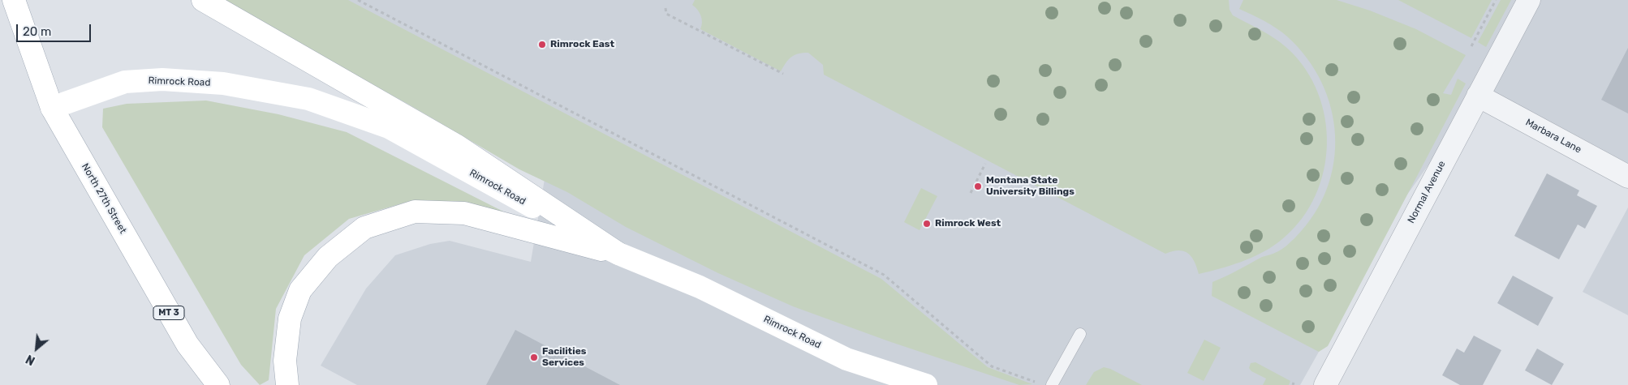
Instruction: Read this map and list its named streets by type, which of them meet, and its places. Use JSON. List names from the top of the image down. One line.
{"streets":{"main road":["Rimrock Road","North 27th Street","MT 3"],"street":["Marbara Lane","Normal Avenue"]},"crossings":[["Rimrock Road","North 27th Street"],["Marbara Lane","Normal Avenue"]],"places":["Rimrock East","Montana State University Billings","Rimrock West","Facilities Services"],"scale_bar":"20 m","north":"bottom left"}
